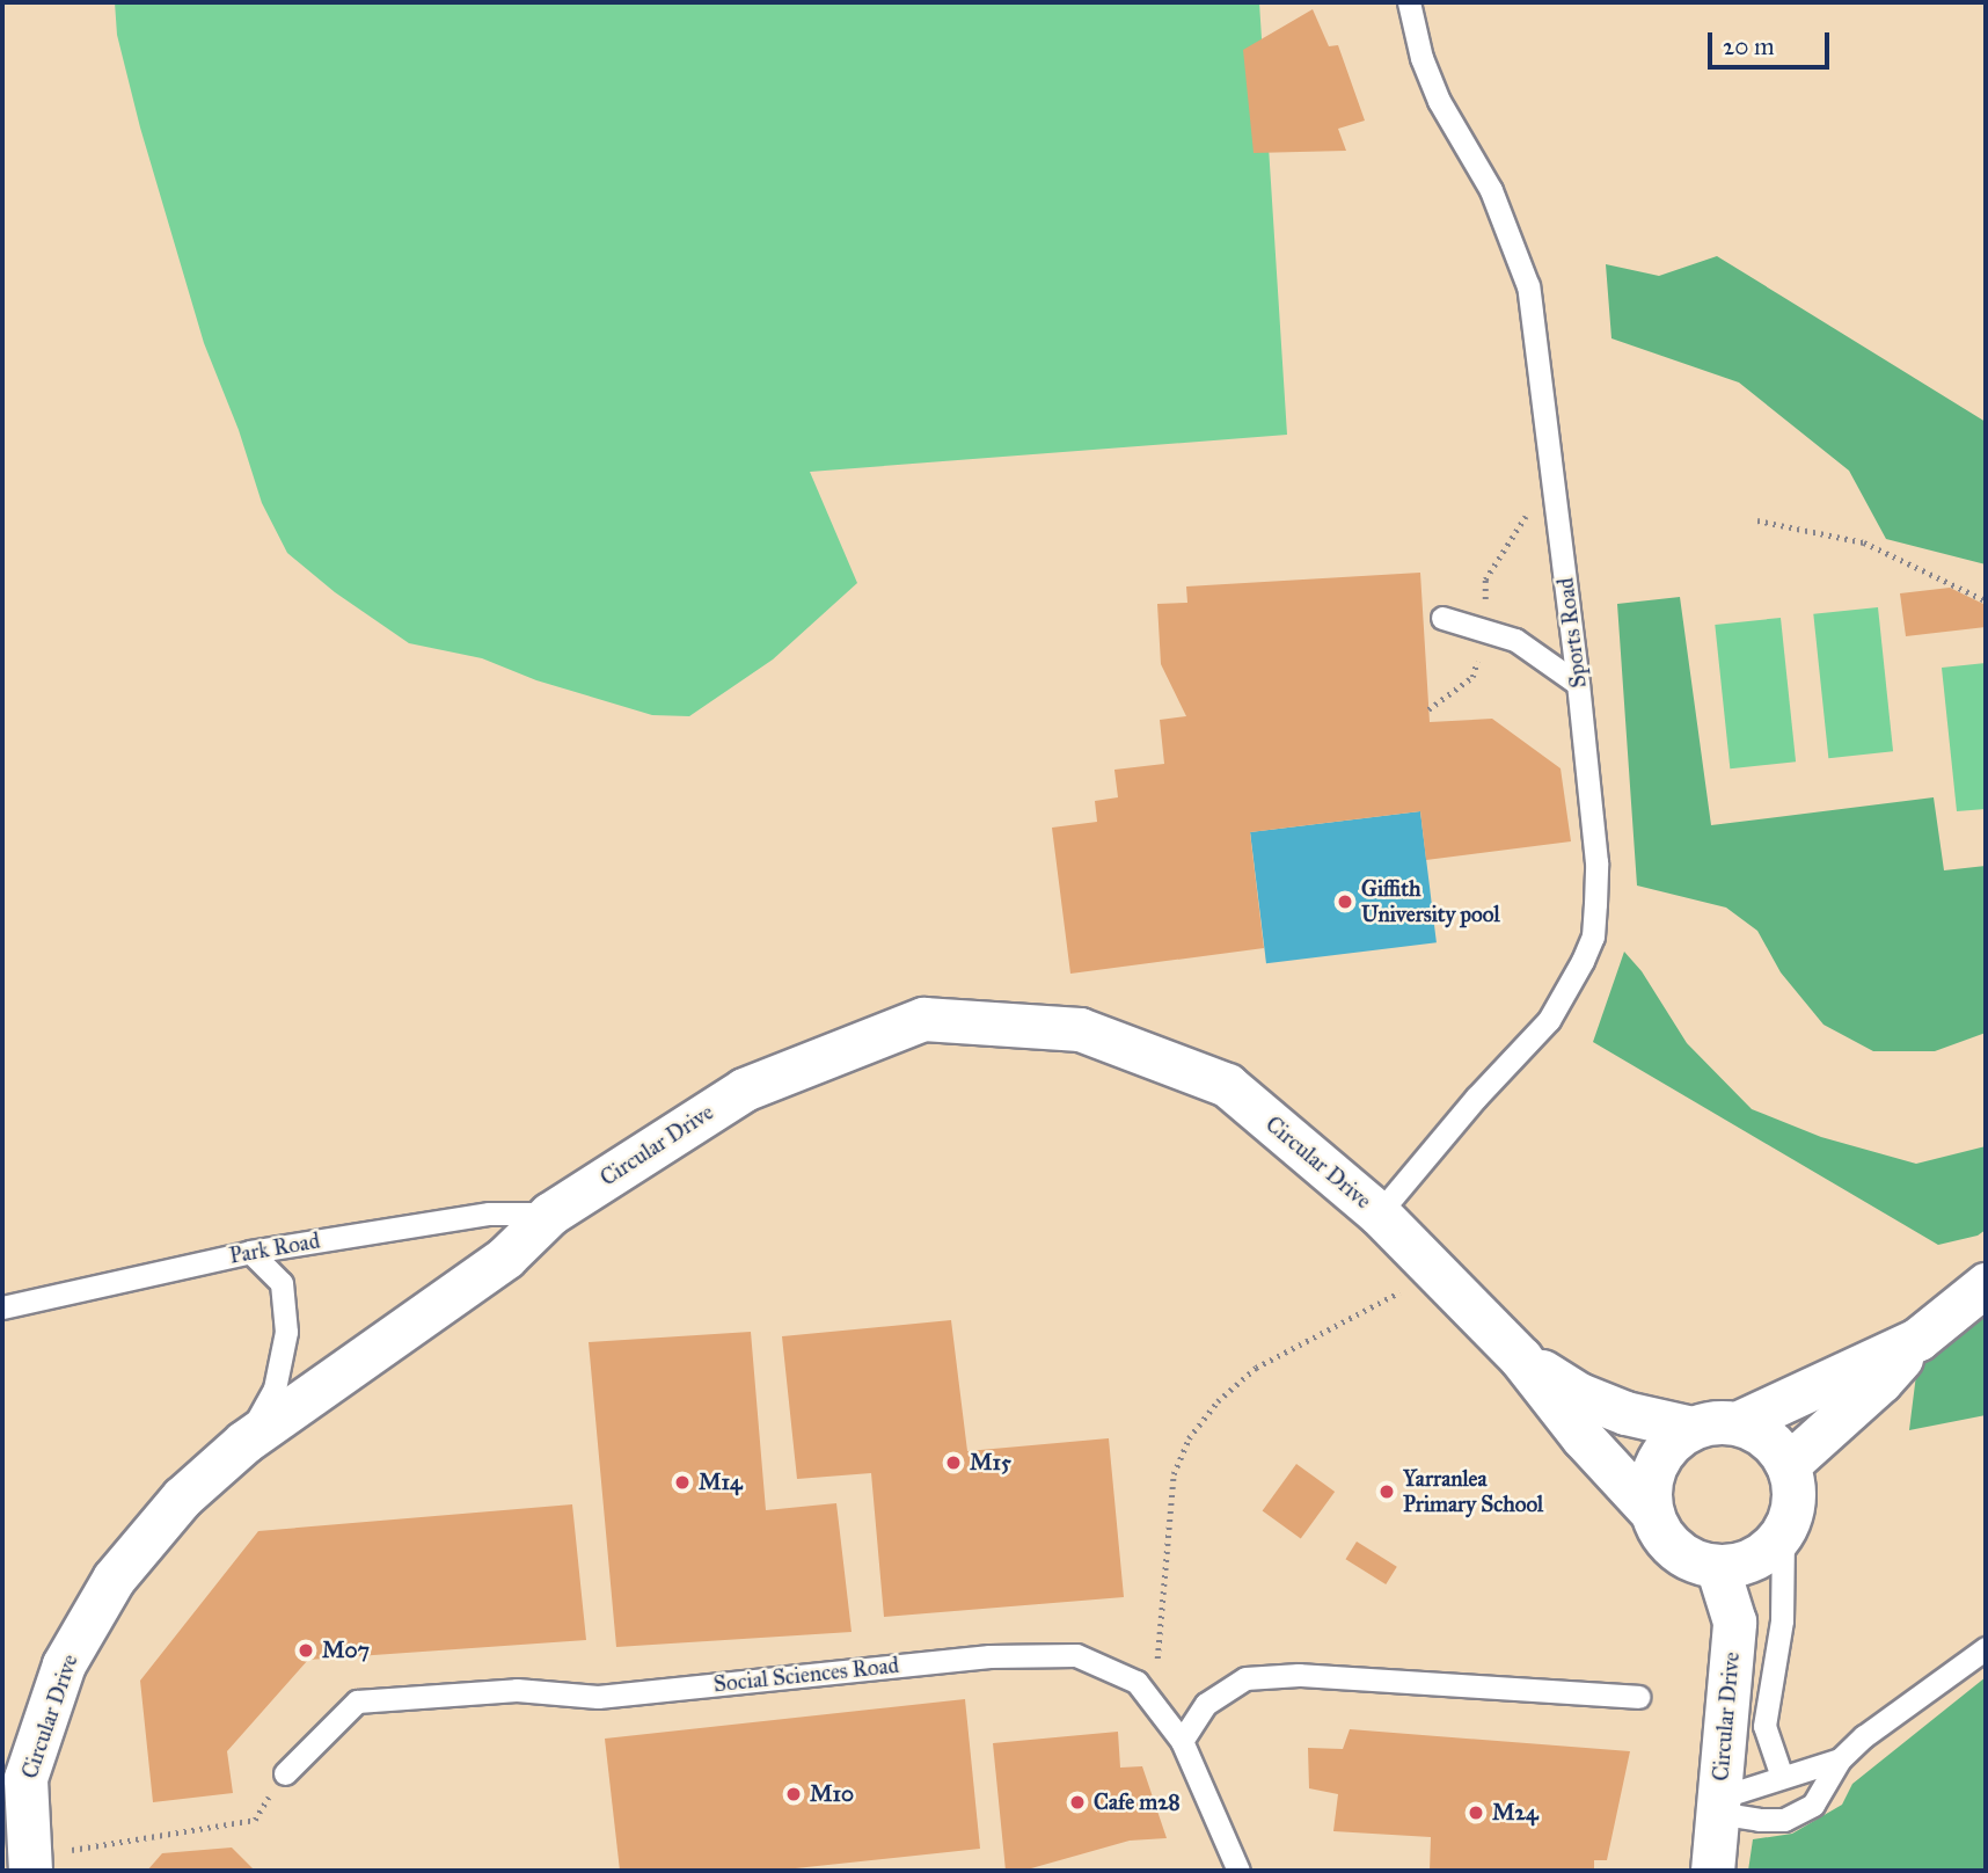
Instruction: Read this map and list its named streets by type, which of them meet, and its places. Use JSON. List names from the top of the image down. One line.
{"streets":{"street":["Circular Drive"],"lane":["Sports Road","Park Road","Social Sciences Road"]},"crossings":[["Sports Road","Circular Drive"],["Circular Drive","Park Road"]],"places":["Giffith University pool","M15","M14","Yarranlea Primary School","M07","M10","Cafe m28","M24"],"scale_bar":"20 m"}
